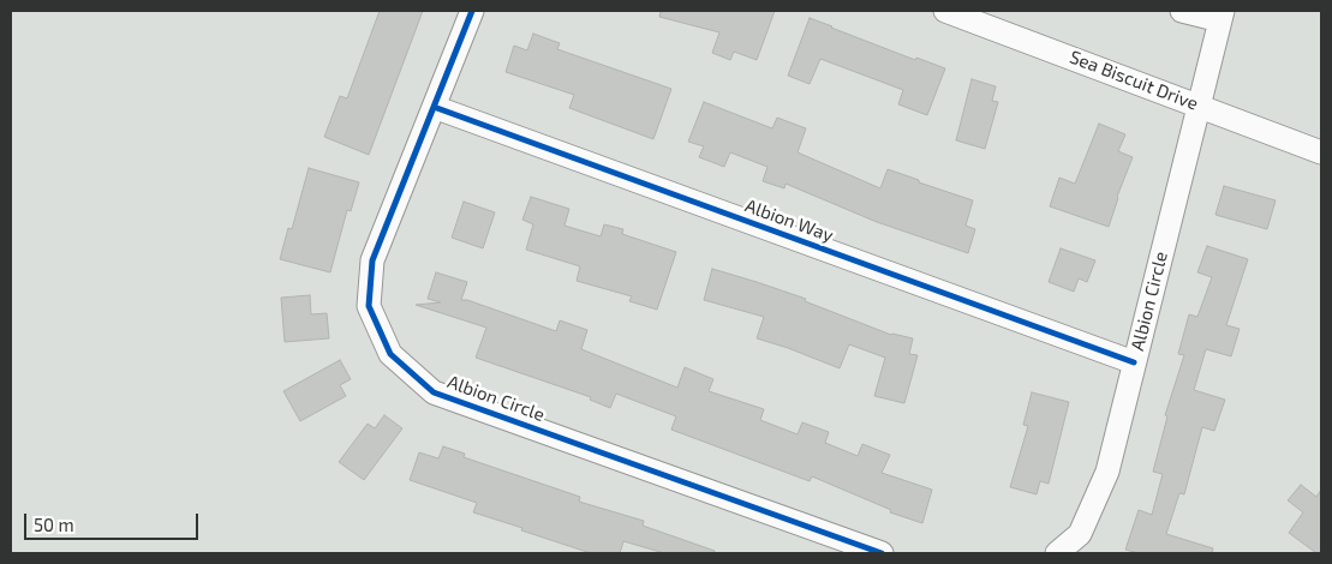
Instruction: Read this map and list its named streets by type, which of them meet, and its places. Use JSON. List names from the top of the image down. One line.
{"streets":{"street":["Sea Biscuit Drive","Albion Way","Albion Circle"]},"crossings":[["Sea Biscuit Drive","Albion Circle"],["Albion Way","Albion Circle"]],"scale_bar":"50 m"}
